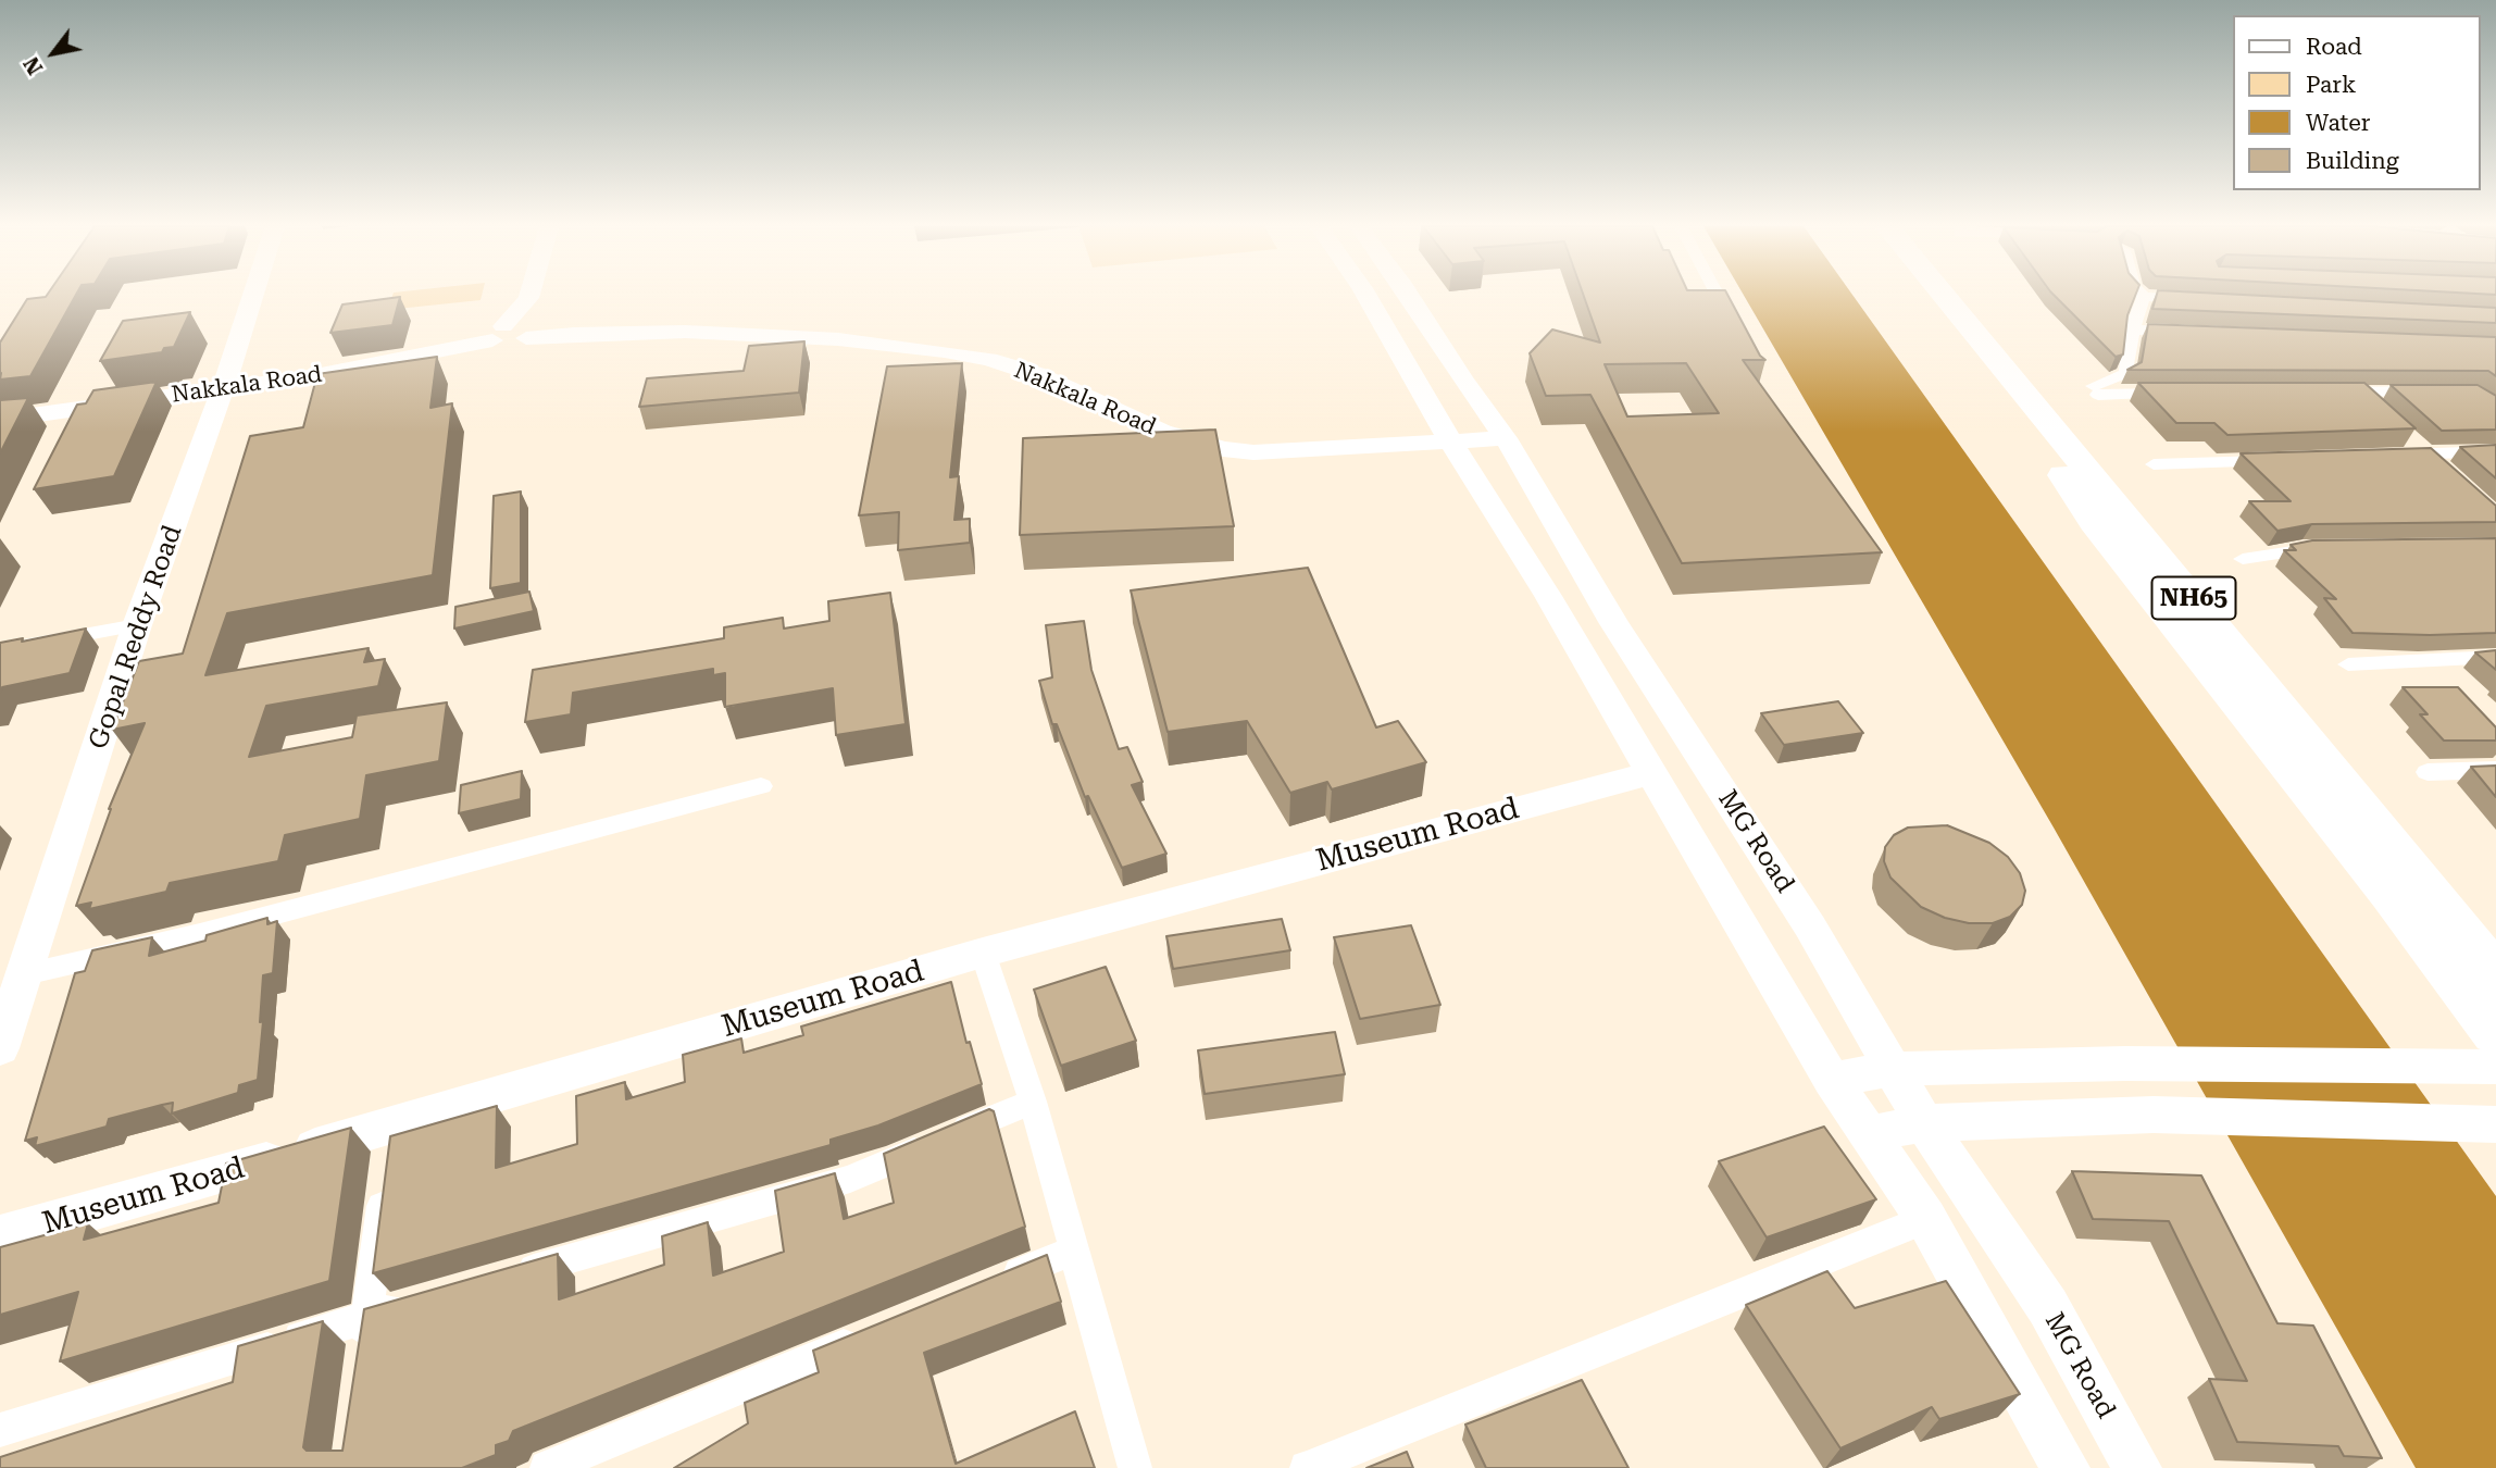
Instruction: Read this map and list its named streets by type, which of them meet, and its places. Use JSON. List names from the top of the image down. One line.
{"streets":{"highway":["NH65"],"street":["Nakkala Road","Gopal Reddy Road","Museum Road","MG Road"]},"crossings":[["Nakkala Road","Gopal Reddy Road"],["Nakkala Road","MG Road"],["Museum Road","MG Road"]],"legend":["Road","Park","Water","Building"],"north":"bottom left"}
